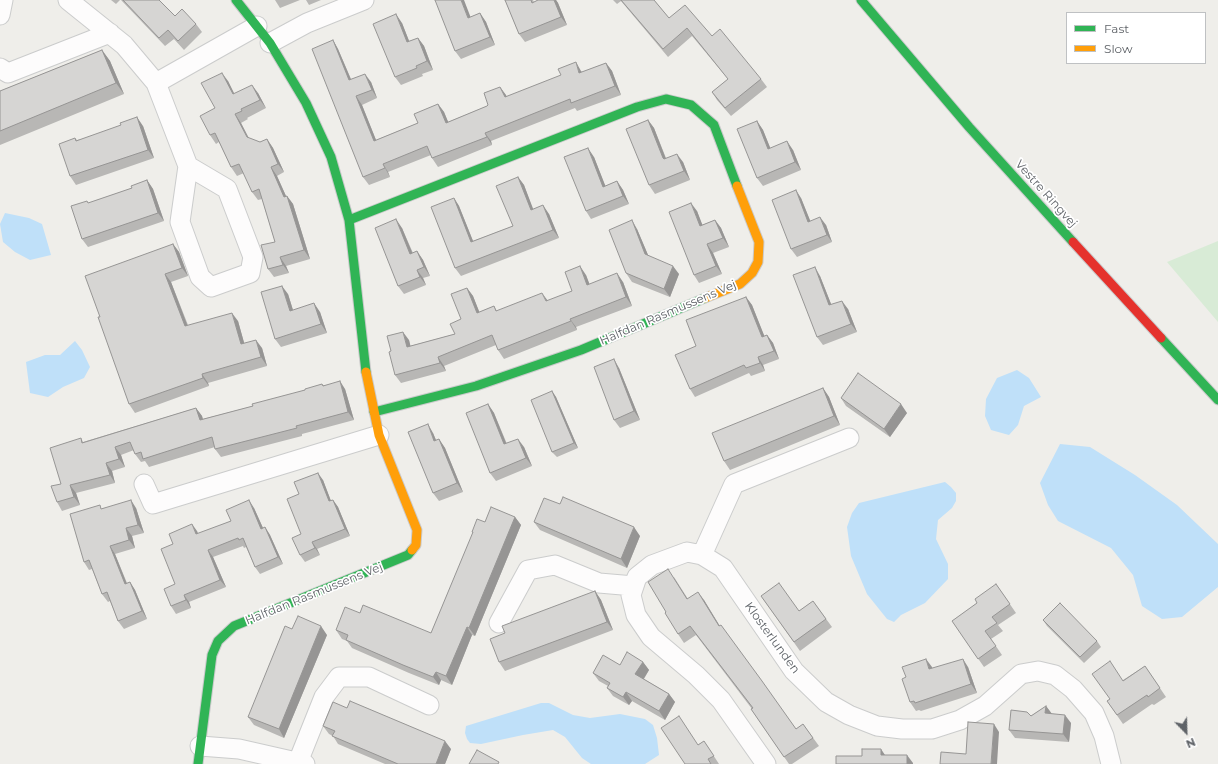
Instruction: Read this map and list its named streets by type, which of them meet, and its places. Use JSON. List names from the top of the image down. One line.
{"streets":{"street":["Vestre Ringvej","Halfdan Rasmussens Vej","Klosterlunden"]},"legend":["Fast","Slow"],"north":"bottom right"}
